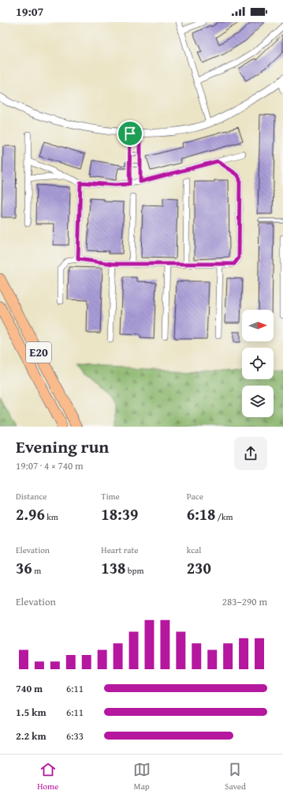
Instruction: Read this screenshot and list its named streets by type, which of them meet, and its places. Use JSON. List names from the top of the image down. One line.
{"streets":{"highway":["E20"]},"north":"right","page":{"status":"19:07","heading":["Evening run","19:07 · 4 × 740 m"],"stats":[["Distance","2.96 km"],["Time","18:39"],["Pace","6:18 /km"],["Elevation","36 m"],["Heart rate","138 bpm"],["kcal","230"]],"chart":["Elevation","283–290 m"],"list":[{"name":"740 m","note":"6:11"},{"name":"1.5 km","note":"6:11"},{"name":"2.2 km","note":"6:33"}],"tabs":["Home","Map","Saved"]}}
